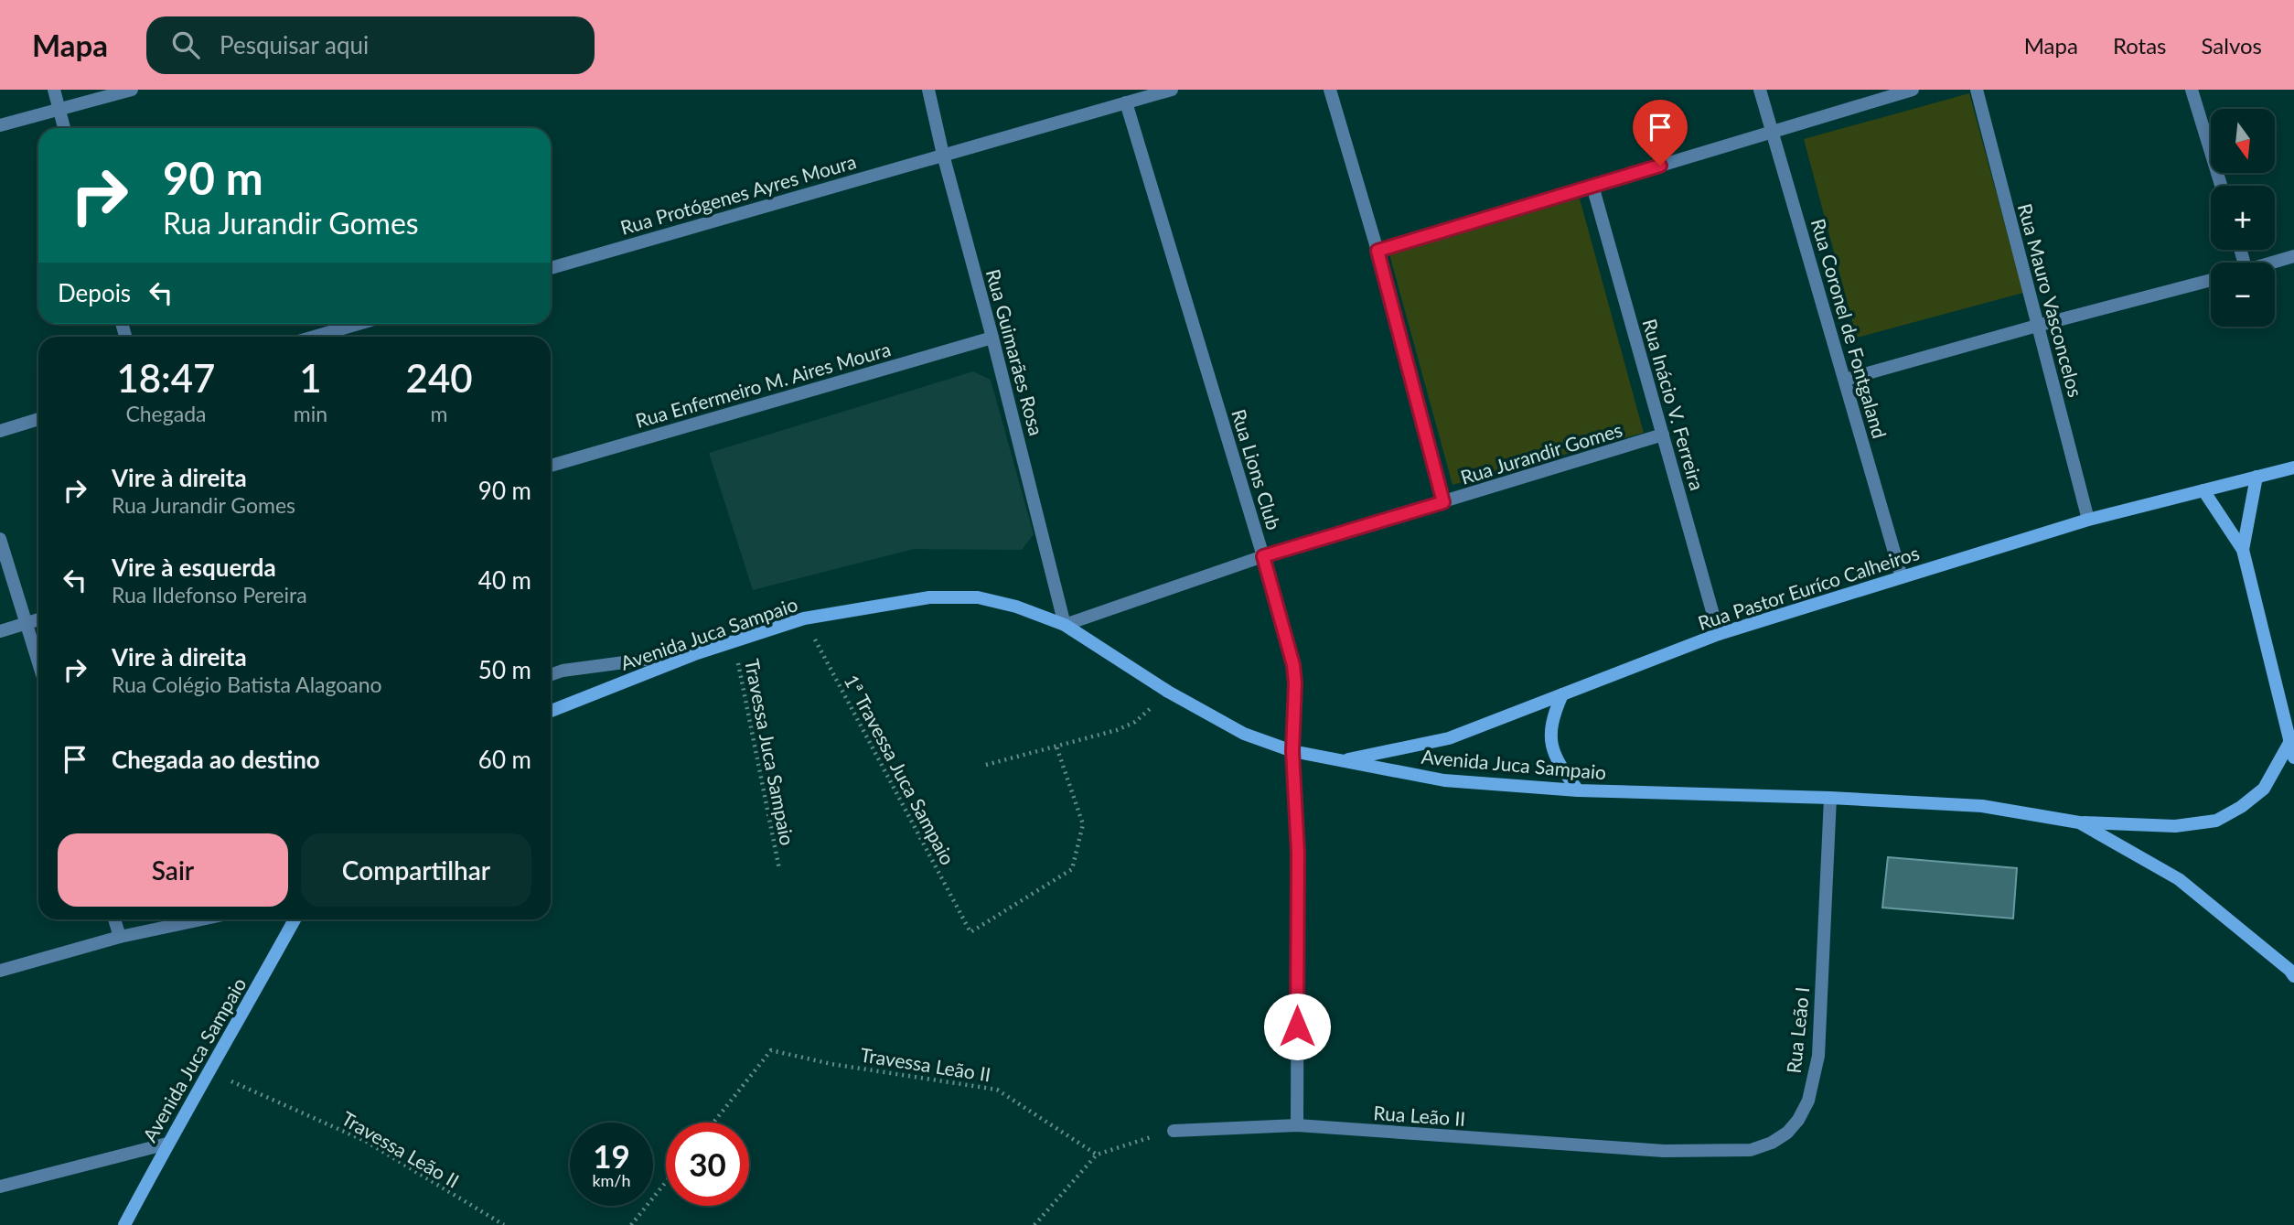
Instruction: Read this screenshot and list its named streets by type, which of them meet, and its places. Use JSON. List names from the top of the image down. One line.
{"streets":{"main road":["Rua Pastor Euríco Calheiros","Avenida Juca Sampaio"],"street":["Rua Protógenes Ayres Moura","Rua Mauro Vasconcelos","Rua Coronel de Fontgaland","Rua Guimarães Rosa","Rua Enfermeiro M. Aires Moura","Rua Inácio V. Ferreira","Rua Jurandir Gomes","Rua Lions Club","Rua Leão I","Rua Leão II"],"path":["Travessa Juca Sampaio","1ª Travessa Juca Sampaio","Travessa Leão II"]},"crossings":[["Rua Protógenes Ayres Moura","Rua Guimarães Rosa"],["Rua Protógenes Ayres Moura","Rua Lions Club"],["Rua Mauro Vasconcelos","Rua Pastor Euríco Calheiros"],["Rua Coronel de Fontgaland","Rua Pastor Euríco Calheiros"],["Rua Guimarães Rosa","Rua Enfermeiro M. Aires Moura"],["Rua Guimarães Rosa","Rua Jurandir Gomes"],["Rua Guimarães Rosa","Avenida Juca Sampaio"],["Rua Inácio V. Ferreira","Rua Jurandir Gomes"],["Rua Inácio V. Ferreira","Rua Pastor Euríco Calheiros"],["Rua Jurandir Gomes","Rua Lions Club"],["Rua Jurandir Gomes","Avenida Juca Sampaio"],["Rua Lions Club","Avenida Juca Sampaio"],["Rua Lions Club","Rua Leão II"],["Rua Pastor Euríco Calheiros","Avenida Juca Sampaio"],["Avenida Juca Sampaio","Travessa Juca Sampaio"],["Avenida Juca Sampaio","1ª Travessa Juca Sampaio"],["Avenida Juca Sampaio","Rua Leão I"],["Avenida Juca Sampaio","Travessa Leão II"],["Rua Leão I","Rua Leão II"]],"north":"bottom","page":{"header":"Mapa","search":"Pesquisar aqui","nav":["Mapa","Rotas","Salvos"],"map_buttons":["+","−"],"turn":["90 m","Rua Jurandir Gomes"],"then":"Depois","eta":["18:47","Chegada","1","min","240","m"],"list":[{"name":"Vire à direita","note":"Rua Jurandir Gomes","value":"90 m"},{"name":"Vire à esquerda","note":"Rua Ildefonso Pereira","value":"40 m"},{"name":"Vire à direita","note":"Rua Colégio Batista Alagoano","value":"50 m"},{"name":"Chegada ao destino","value":"60 m"}],"buttons":["Sair","Compartilhar"],"speed":"19 km/h","limit":"30"}}
